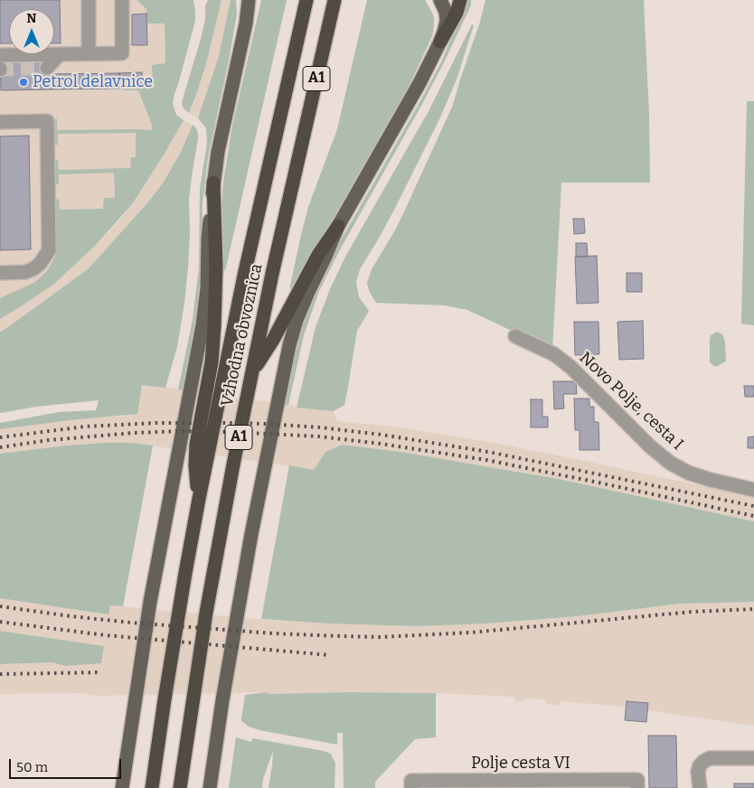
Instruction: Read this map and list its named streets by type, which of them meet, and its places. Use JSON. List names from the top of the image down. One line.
{"streets":{"highway":["A1","Vzhodna obvoznica"],"street":["Novo Polje, cesta I","Polje cesta VI"]},"places":["Petrol delavnice"],"scale_bar":"50 m","north":"top"}
